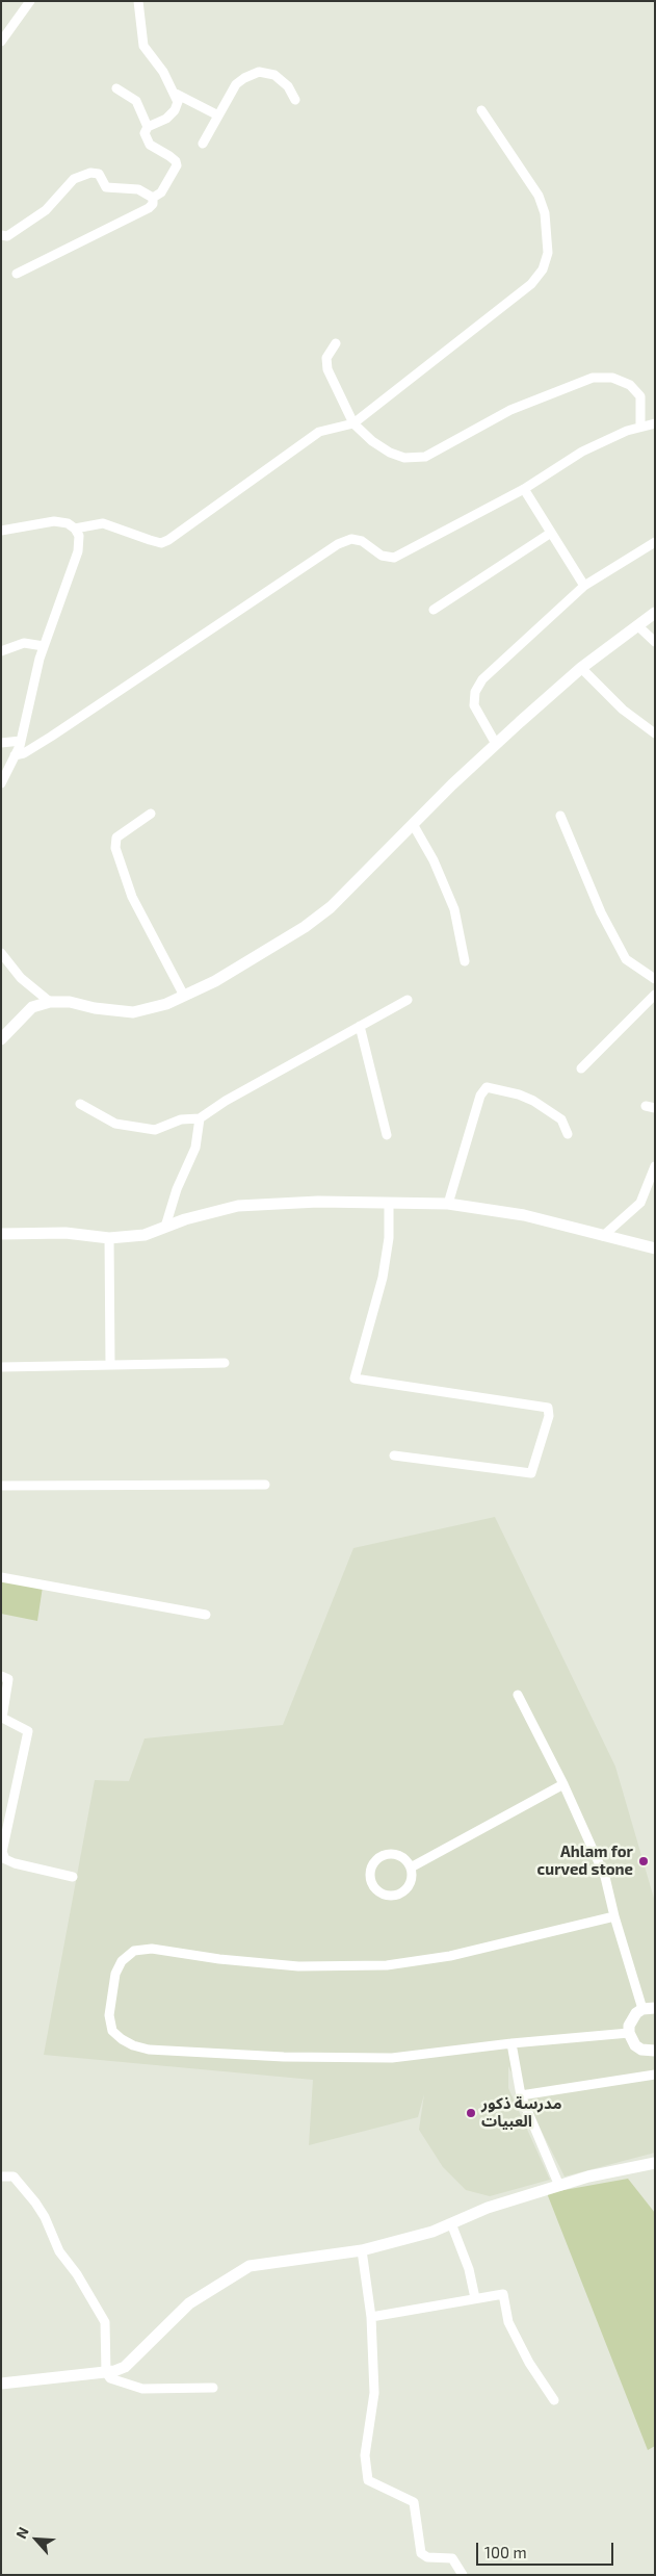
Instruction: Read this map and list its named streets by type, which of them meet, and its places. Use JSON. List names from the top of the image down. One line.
{"places":["Ahlam for curved stone","مدرسة ذكور العبيات"],"scale_bar":"100 m","north":"top left"}
